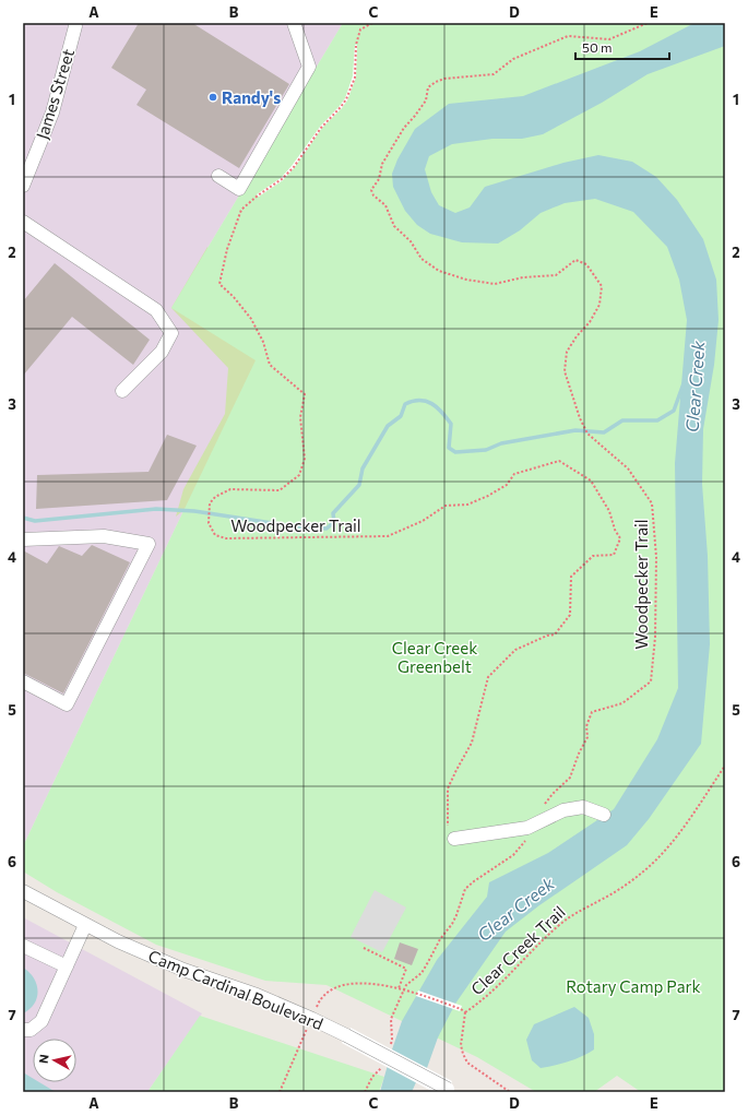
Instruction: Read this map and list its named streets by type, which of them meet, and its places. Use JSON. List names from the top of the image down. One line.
{"streets":{"street":["James Street","Camp Cardinal Boulevard"],"path":["Woodpecker Trail","Clear Creek Trail"]},"water":["Clear Creek"],"parks":["Clear Creek Greenbelt","Rotary Camp Park"],"places":["Randy's"],"scale_bar":"50 m","north":"left","grid":{"columns":["A","B","C","D","E"],"rows":["1","2","3","4","5","6","7"]}}
